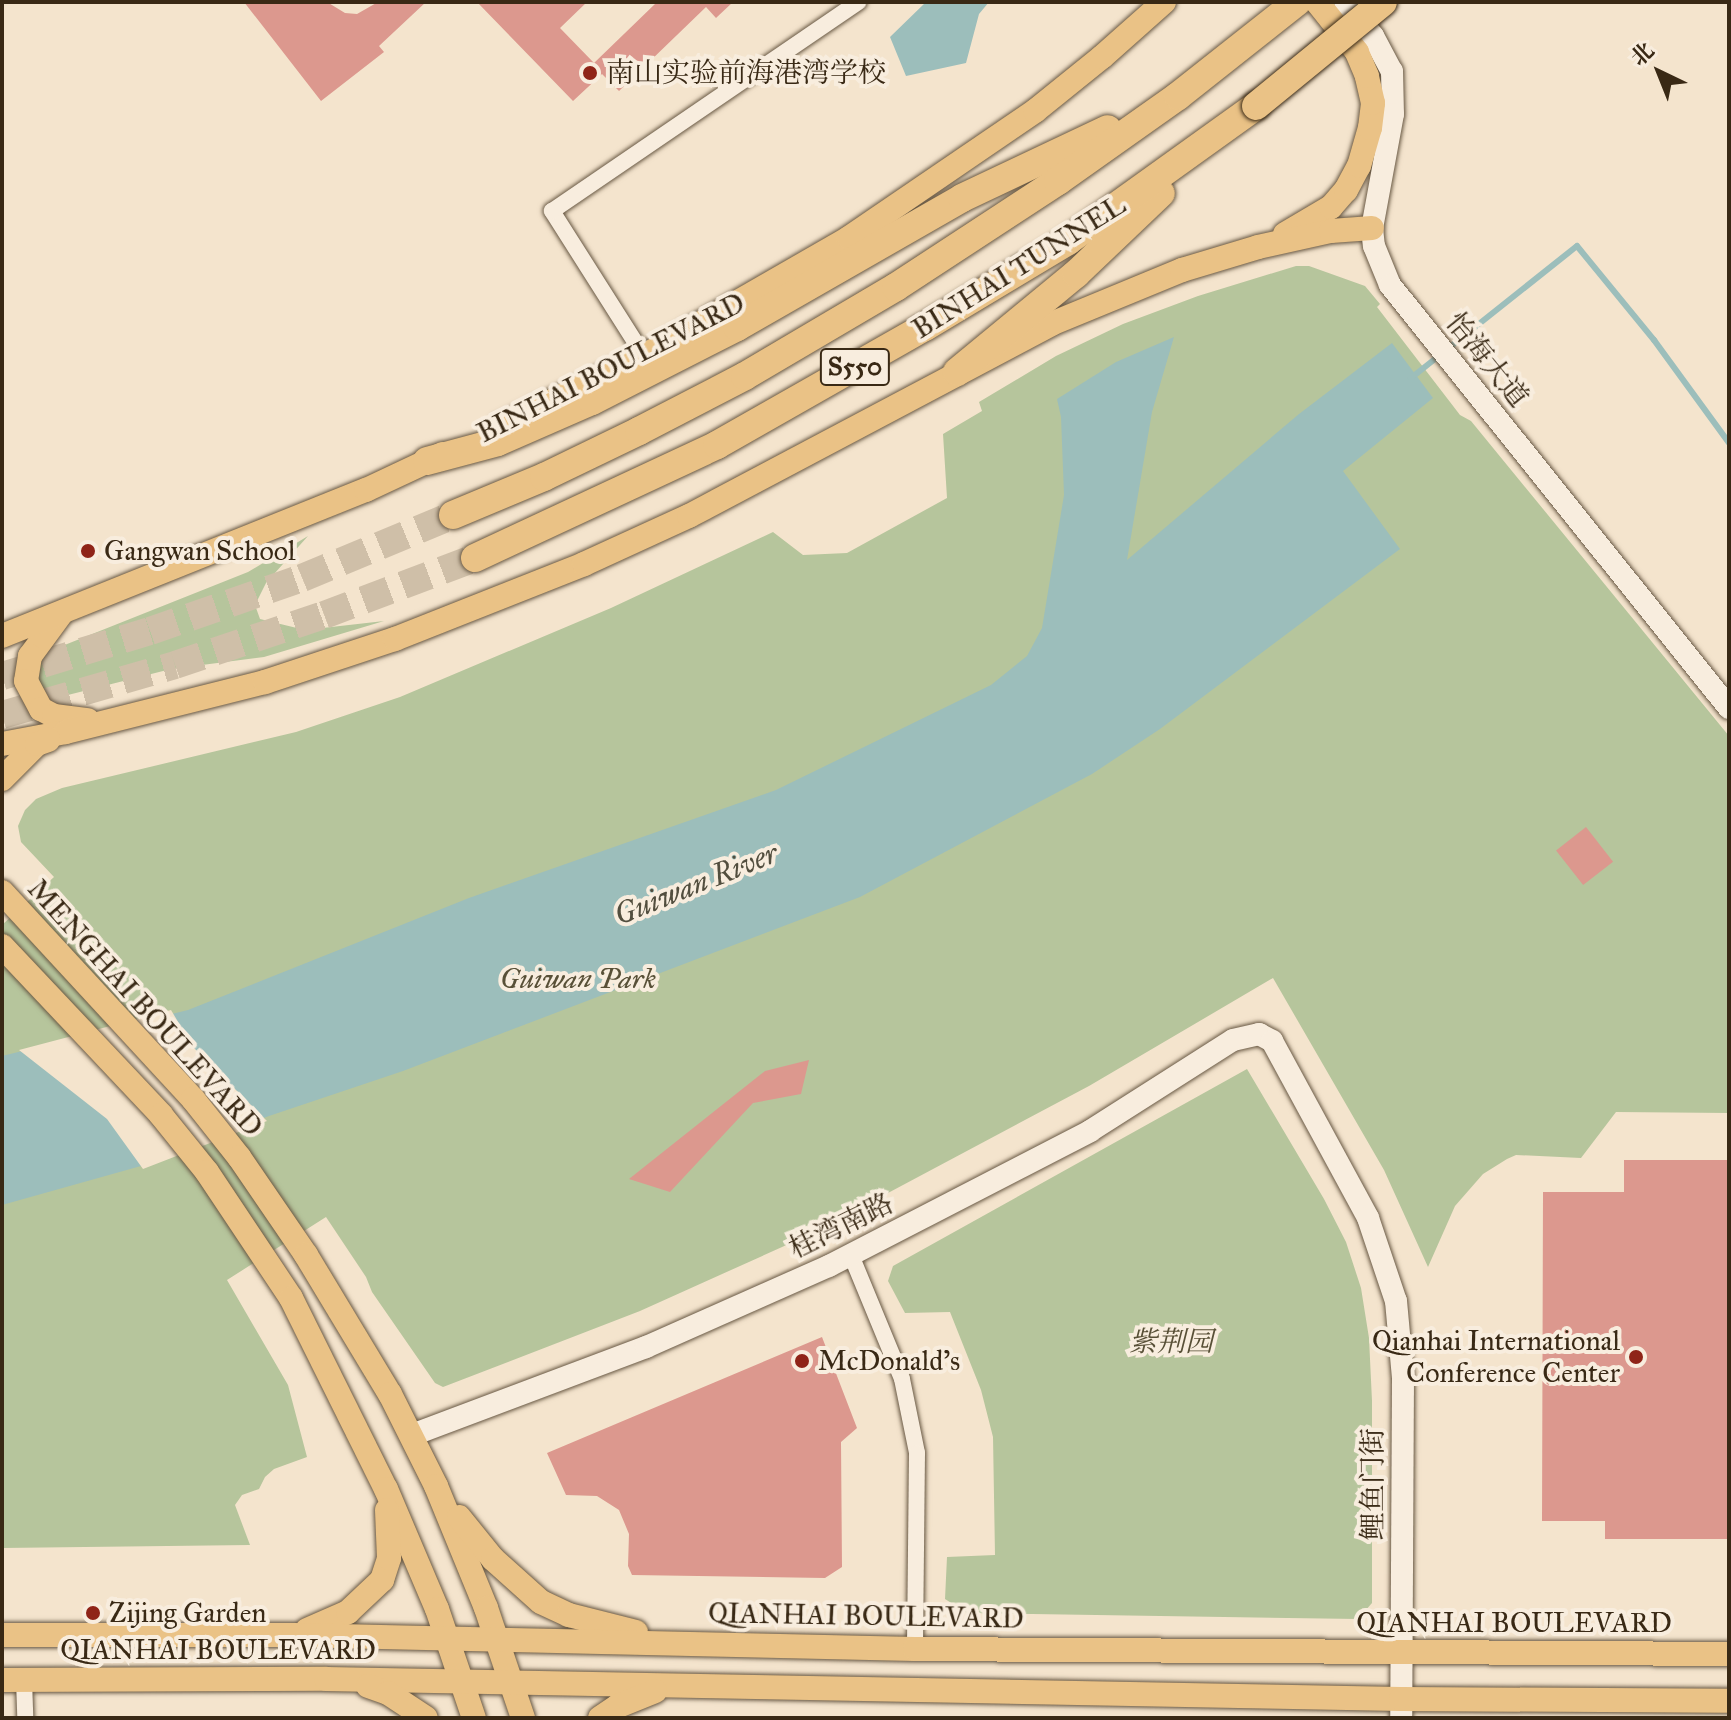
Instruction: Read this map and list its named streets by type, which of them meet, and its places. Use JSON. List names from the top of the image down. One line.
{"streets":{"highway":["BINHAI TUNNEL","S550"],"main road":["BINHAI BOULEVARD","MENGHAI BOULEVARD","QIANHAI BOULEVARD"],"street":["怡海大道","桂湾南路","鲤鱼门街"]},"crossings":[["BINHAI TUNNEL","S550"],["MENGHAI BOULEVARD","桂湾南路"],["MENGHAI BOULEVARD","QIANHAI BOULEVARD"],["桂湾南路","鲤鱼门街"],["鲤鱼门街","QIANHAI BOULEVARD"]],"water":["Guiwan River"],"parks":["Guiwan Park","紫荆园"],"places":["南山实验前海港湾学校","Gangwan School","Qianhai International Conference Center","McDonald's","Zijing Garden"],"north":"top left"}
